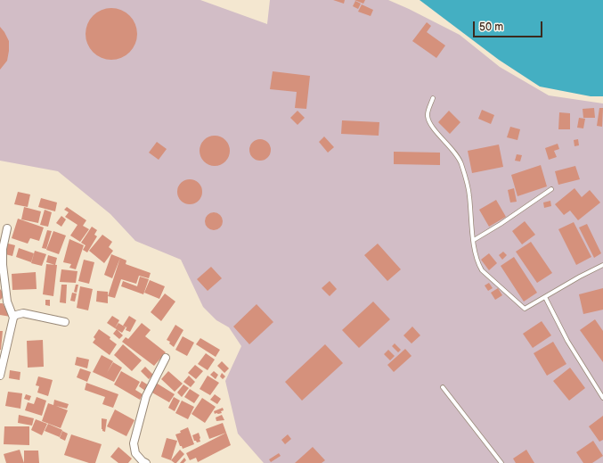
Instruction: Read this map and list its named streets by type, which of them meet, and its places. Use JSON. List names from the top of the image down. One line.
{"scale_bar":"50 m"}
